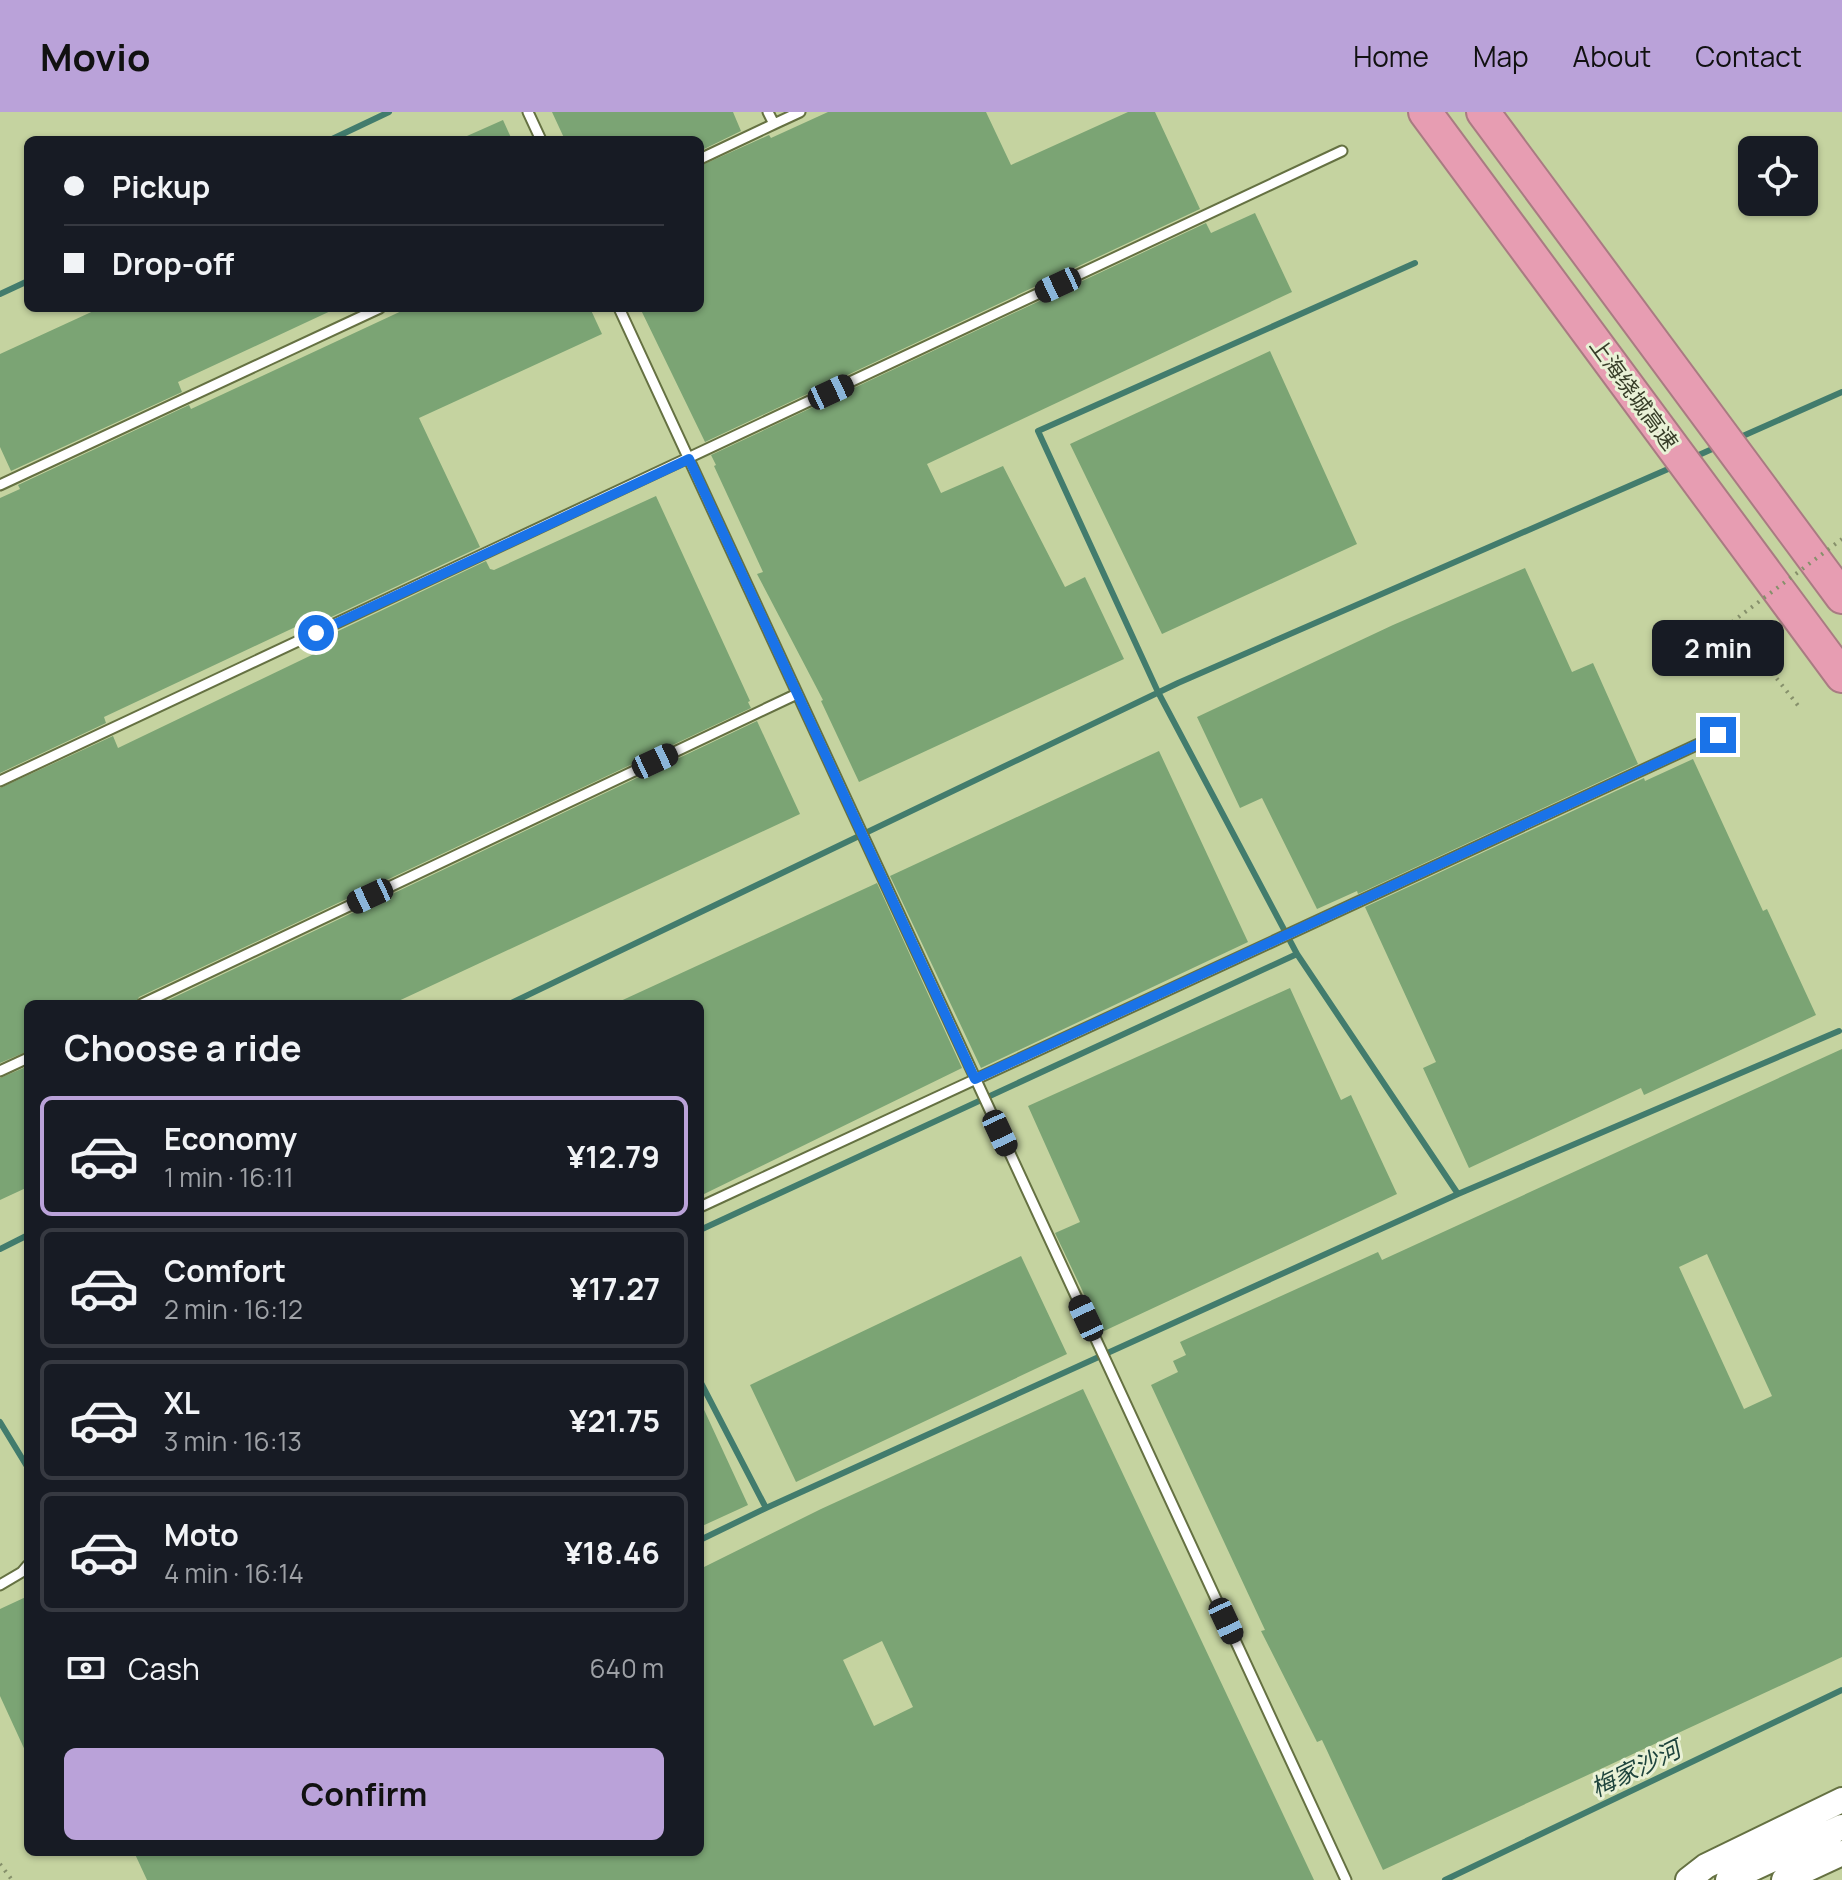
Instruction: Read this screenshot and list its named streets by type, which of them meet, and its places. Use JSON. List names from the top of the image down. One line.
{"streets":{"highway":["上海绕城高速"]},"water":["梅家沙河"],"page":{"header":"Movio","nav":["Home","Map","About","Contact"],"banner":["Pickup","Drop-off"],"bubble":"2 min","heading":"Choose a ride","list":[{"name":"Economy","note":"1 min · 16:11","value":"¥12.79"},{"name":"Comfort","note":"2 min · 16:12","value":"¥17.27"},{"name":"XL","note":"3 min · 16:13","value":"¥21.75"},{"name":"Moto","note":"4 min · 16:14","value":"¥18.46"}],"pay":["Cash","640 m"],"buttons":"Confirm"}}
